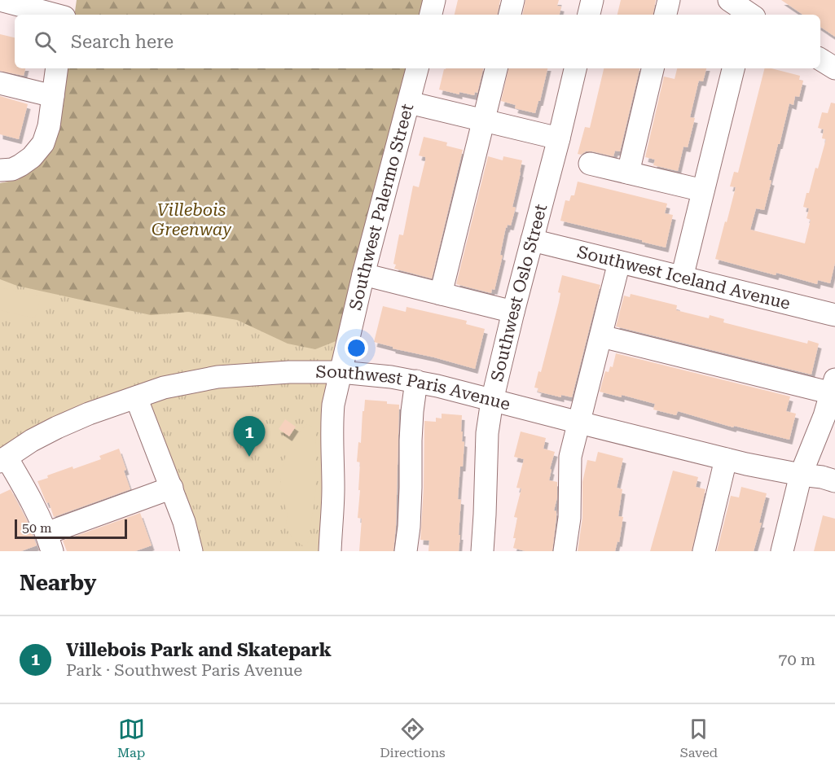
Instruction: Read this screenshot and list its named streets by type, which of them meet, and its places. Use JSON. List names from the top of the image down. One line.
{"streets":{"street":["Southwest Palermo Street","Southwest Iceland Avenue","Southwest Oslo Street","Southwest Paris Avenue"]},"crossings":[["Southwest Palermo Street","Southwest Paris Avenue"],["Southwest Iceland Avenue","Southwest Oslo Street"],["Southwest Oslo Street","Southwest Paris Avenue"]],"parks":["Villebois Greenway"],"scale_bar":"50 m","page":{"search":"Search here","pins":"1","scale":"50 m","heading":"Nearby","list":[{"mark":"1","name":"Villebois Park and Skatepark","note":"Park · Southwest Paris Avenue","value":"70 m"}],"nav":["Map","Directions","Saved"]}}
